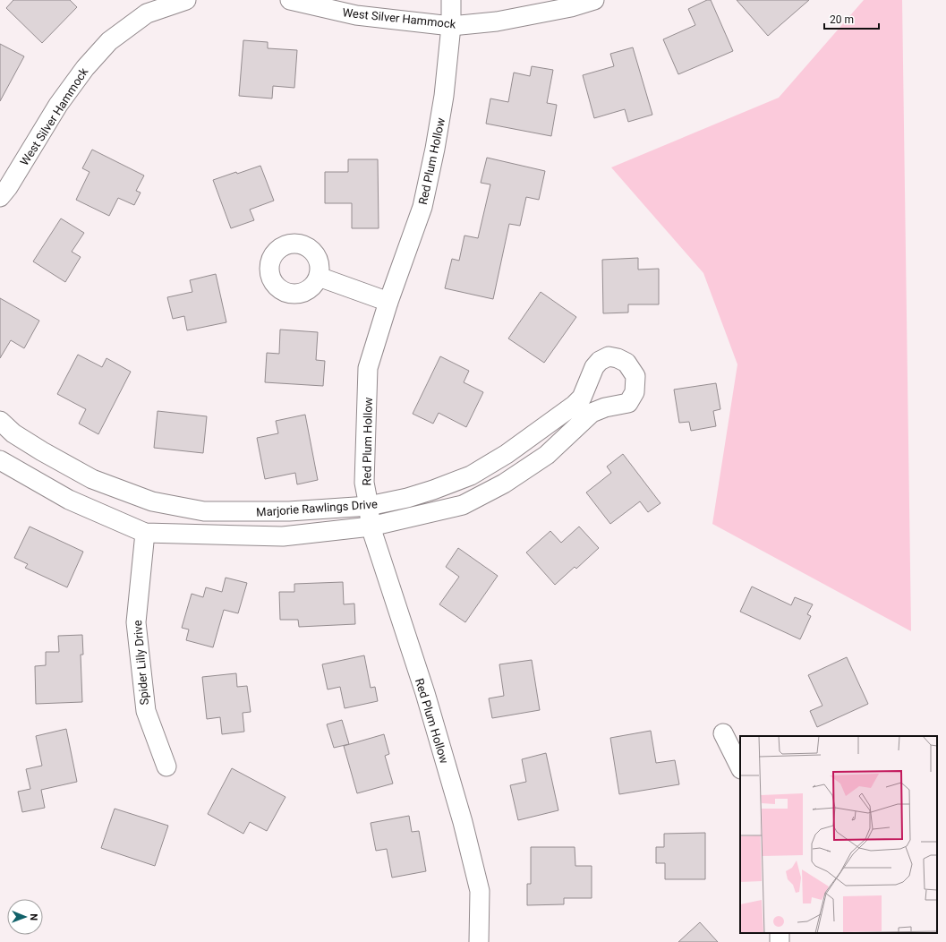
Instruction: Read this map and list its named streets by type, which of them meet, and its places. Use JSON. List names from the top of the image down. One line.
{"streets":{"street":["West Silver Hammock","Red Plum Hollow","Marjorie Rawlings Drive","Spider Lilly Drive"]},"crossings":[["West Silver Hammock","Red Plum Hollow"],["Red Plum Hollow","Marjorie Rawlings Drive"],["Marjorie Rawlings Drive","Spider Lilly Drive"]],"scale_bar":"20 m","north":"right"}
